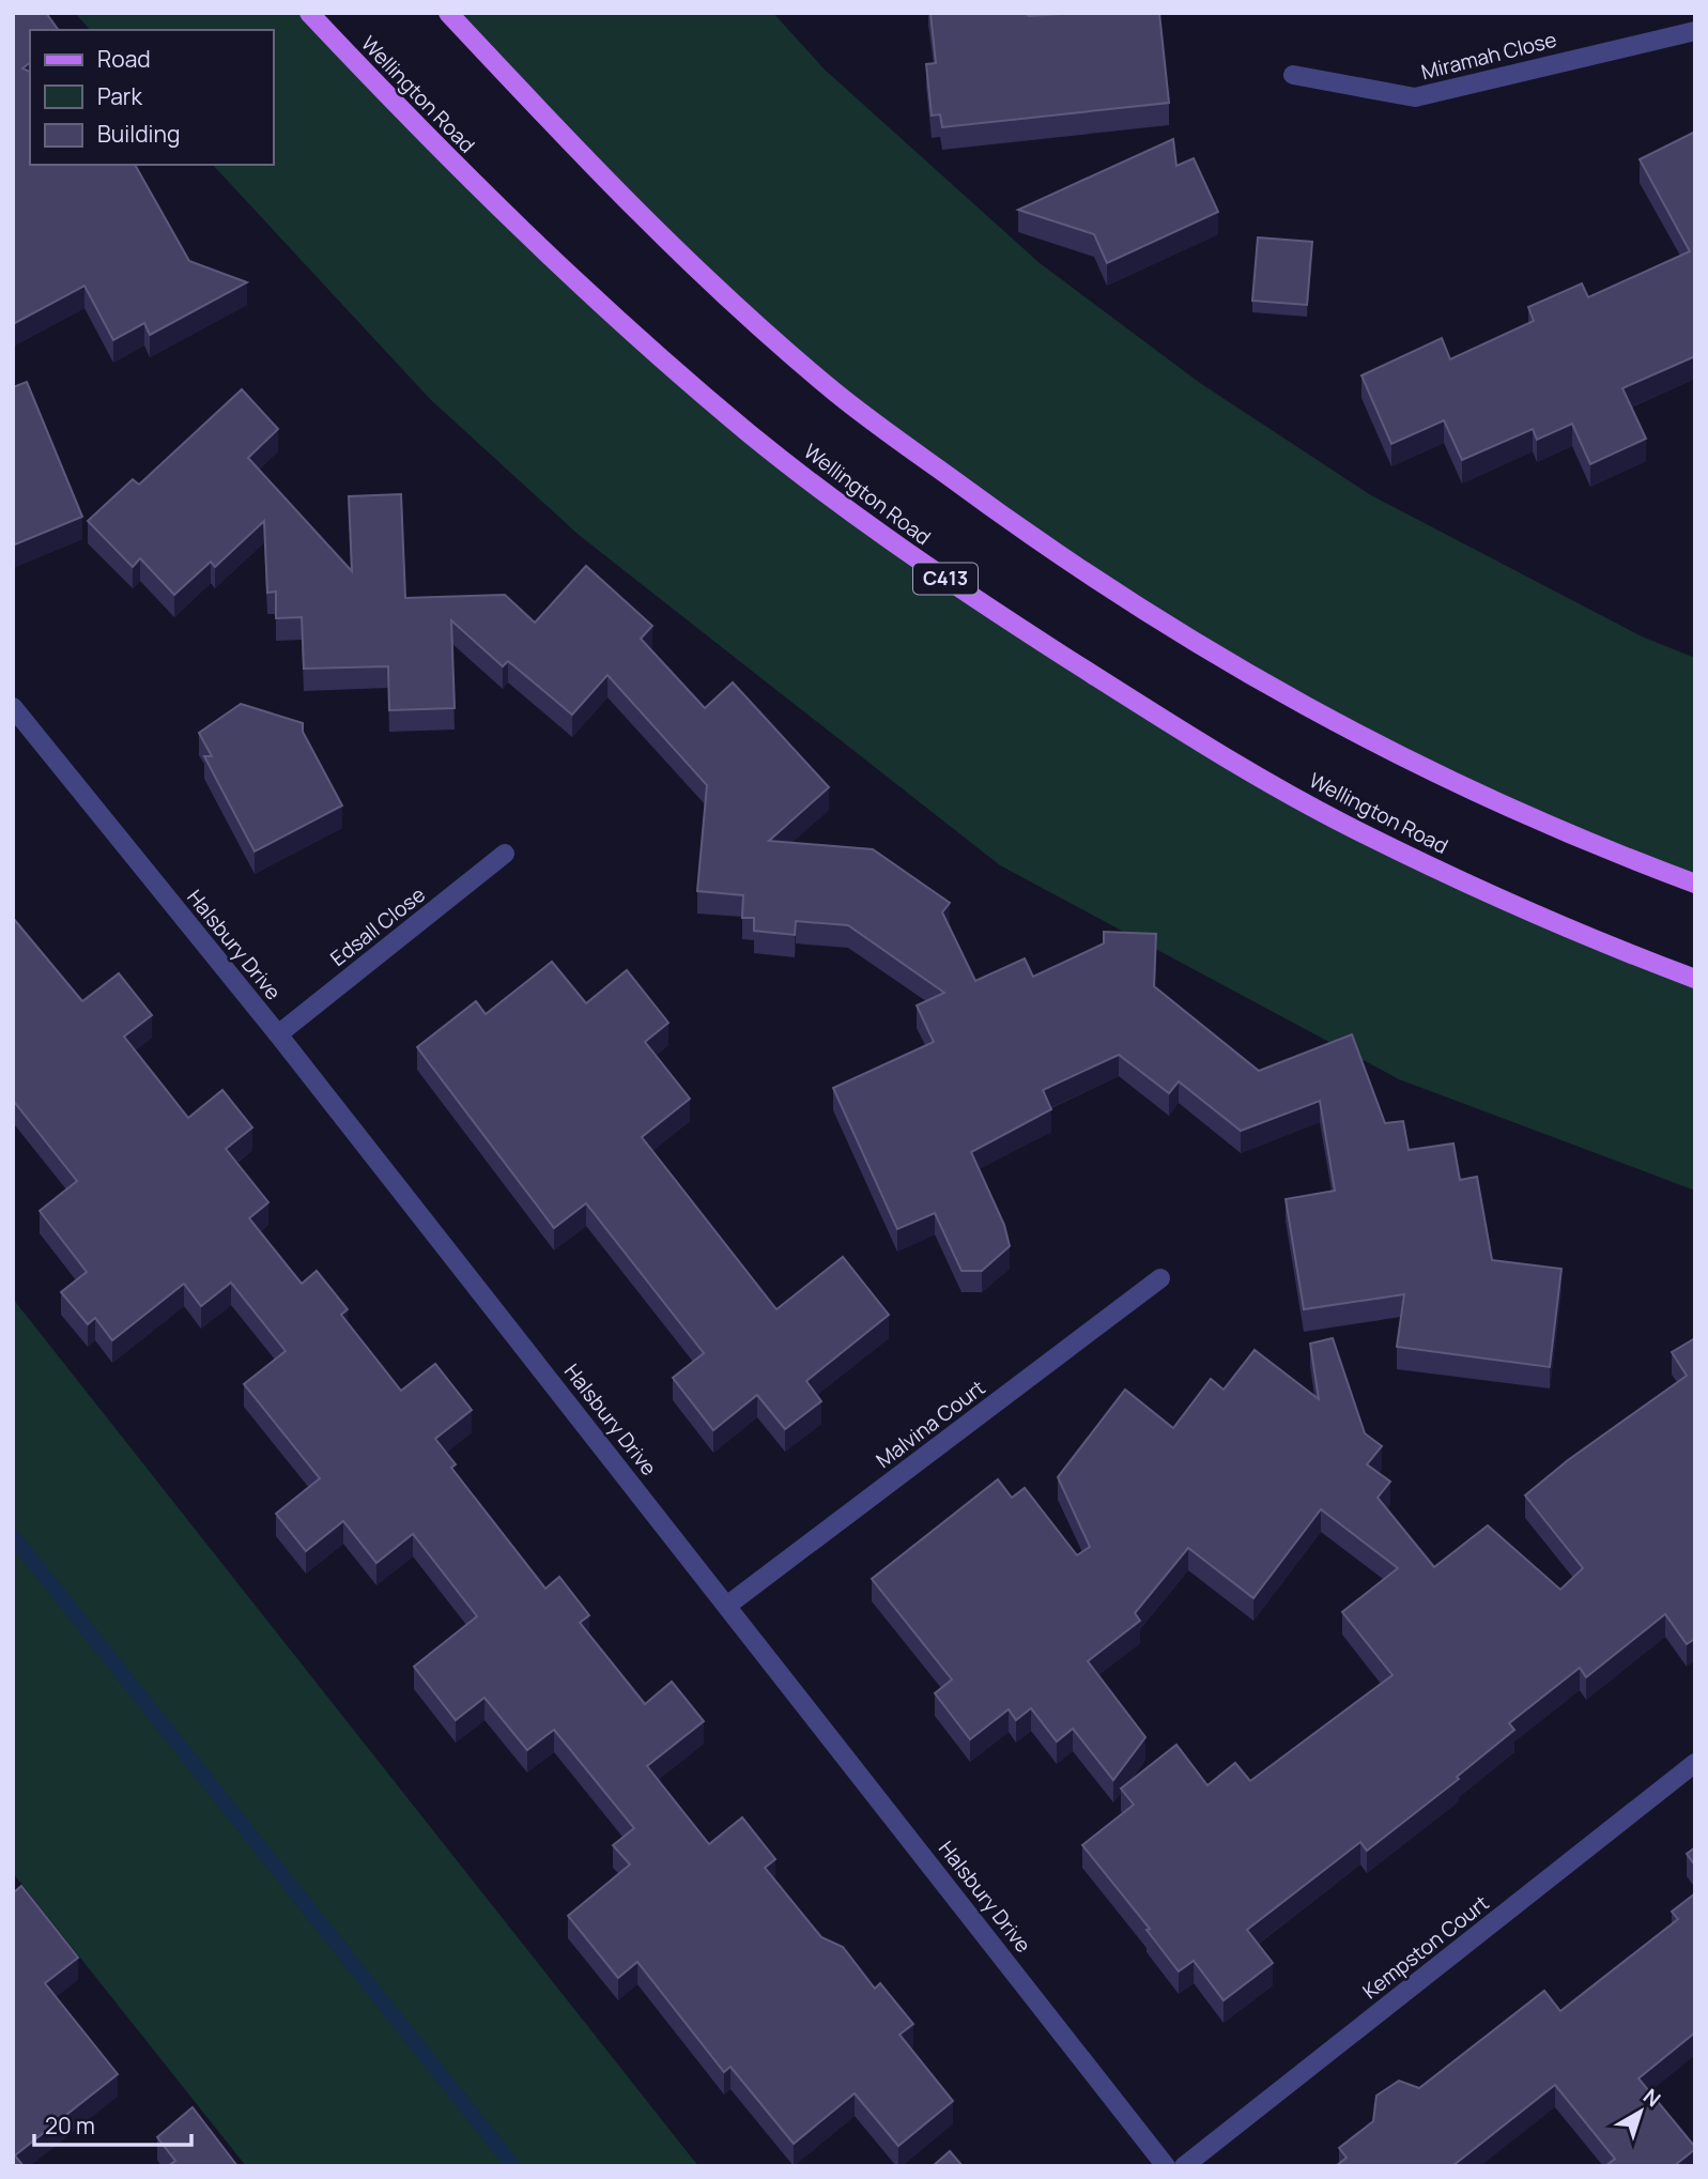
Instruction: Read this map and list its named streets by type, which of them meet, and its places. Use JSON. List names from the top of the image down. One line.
{"streets":{"main road":["Wellington Road","C413"],"street":["Miramah Close","Edsall Close","Halsbury Drive","Malvina Court","Kempston Court"]},"crossings":[["Edsall Close","Halsbury Drive"],["Halsbury Drive","Malvina Court"]],"legend":["Road","Park","Building"],"scale_bar":"20 m","north":"top right"}
